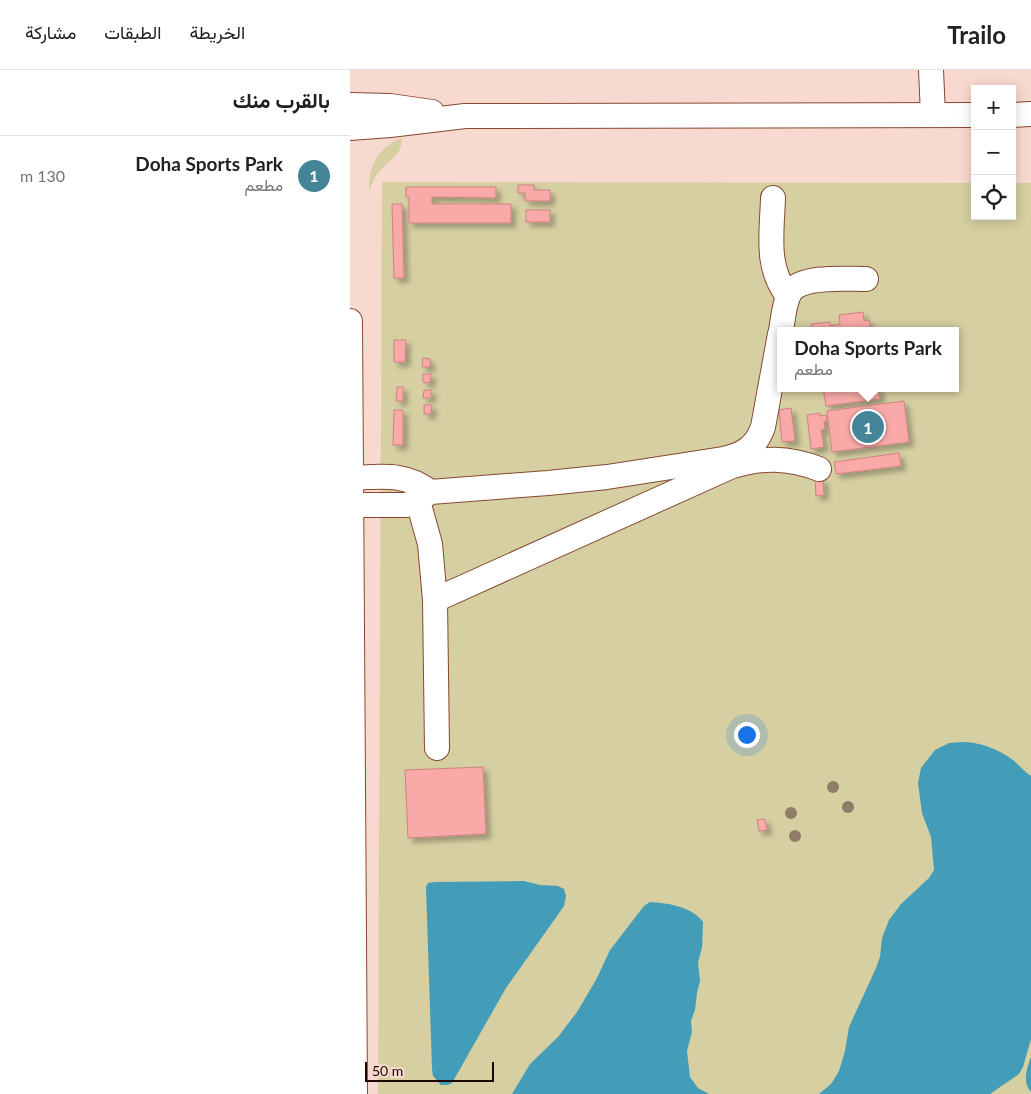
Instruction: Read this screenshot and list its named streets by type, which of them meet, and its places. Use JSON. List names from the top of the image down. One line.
{"scale_bar":"50 m","page":{"header":"Trailo","nav":["الخريطة","الطبقات","مشاركة"],"heading":"بالقرب منك","map_buttons":["+","−"],"list":[{"mark":"1","name":"Doha Sports Park","note":"مطعم","value":"130 m"}],"popup":["Doha Sports Park","مطعم"],"pins":"1","scale":"50 m"}}
